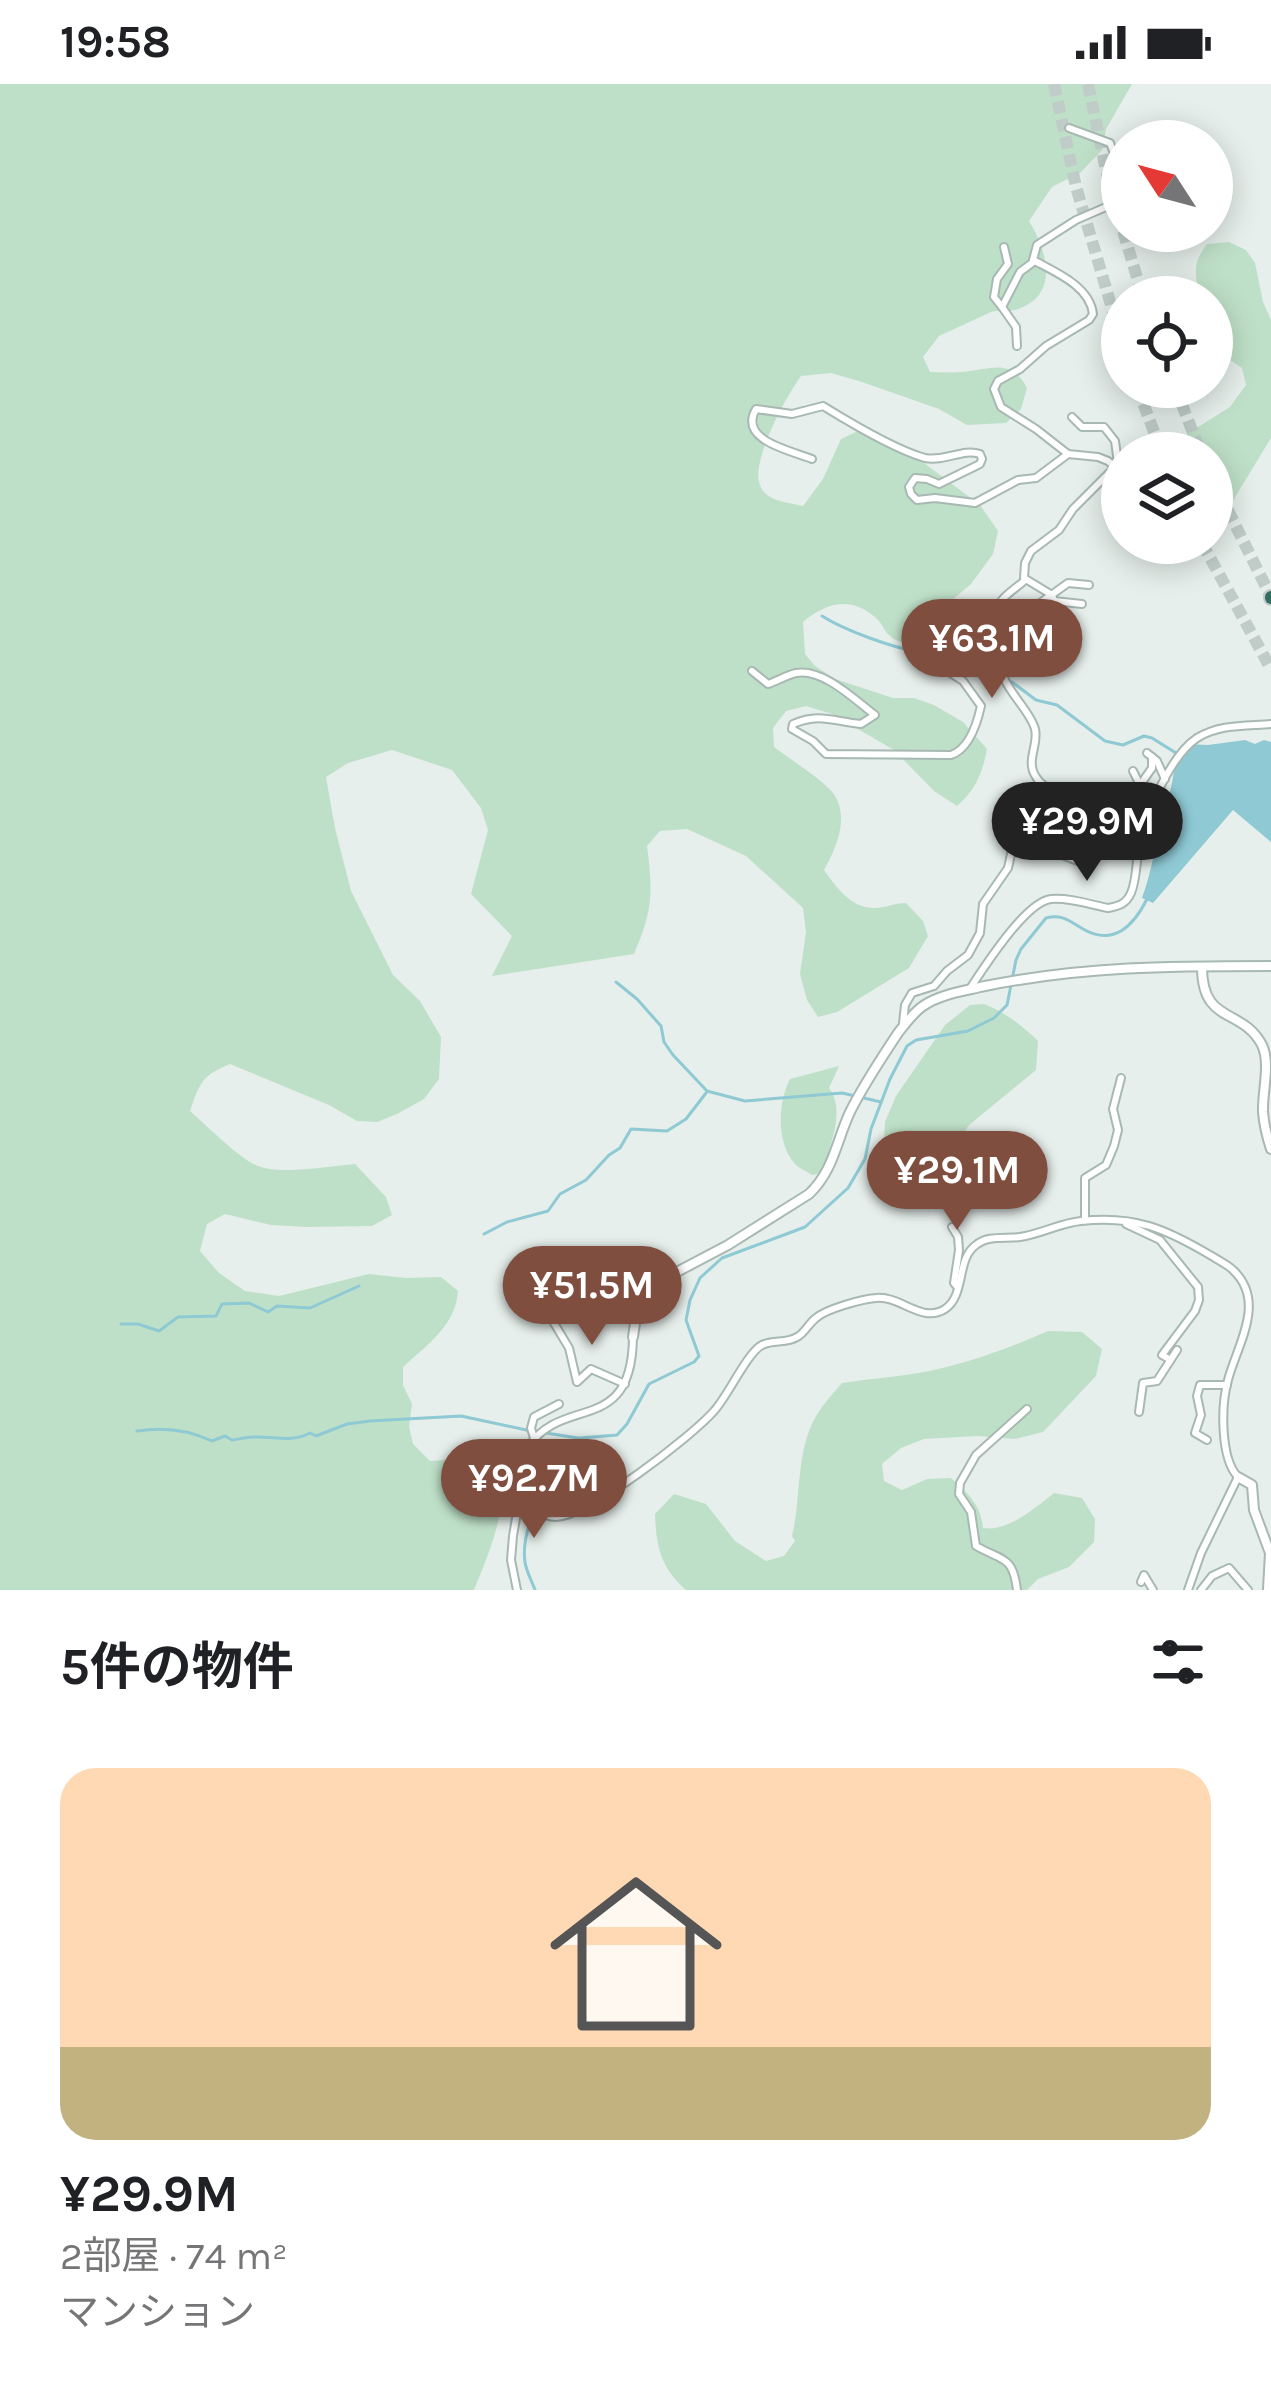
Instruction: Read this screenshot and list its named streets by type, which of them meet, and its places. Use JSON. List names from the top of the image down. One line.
{"north":"top left","page":{"status":"19:58","price":["¥63.1M","¥29.9M","¥29.1M","¥51.5M","¥92.7M"],"heading":"5件の物件","list":[{"name":"¥29.9M","note":"2部屋 · 74 m² · マンション"}]}}
